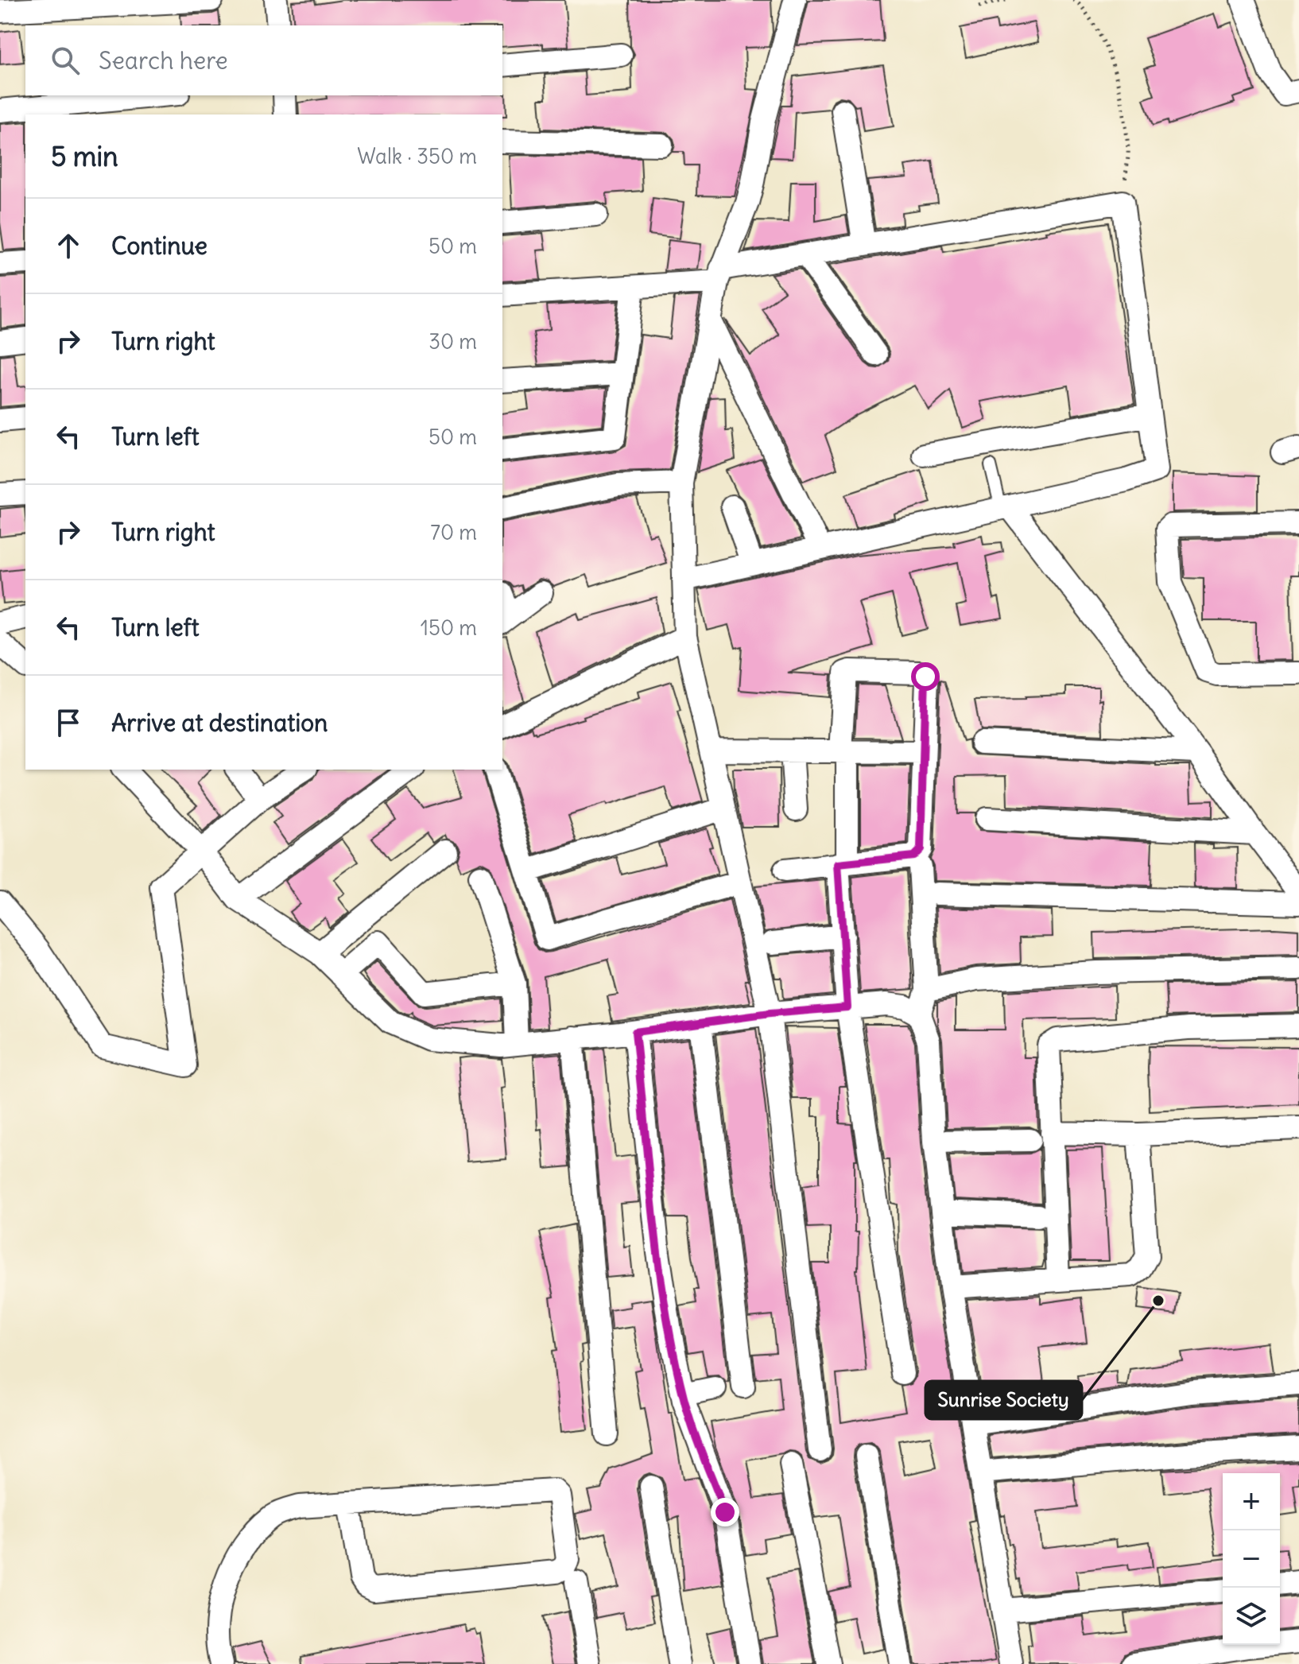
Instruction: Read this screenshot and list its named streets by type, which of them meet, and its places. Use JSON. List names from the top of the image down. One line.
{"places":["Sunrise Society"],"page":{"search":"Search here","heading":["5 min","Walk · 350 m"],"list":[["Continue","50 m"],["Turn right","30 m"],["Turn left","50 m"],["Turn right","70 m"],["Turn left","150 m"],"Arrive at destination"],"map_buttons":["+","−"]}}
